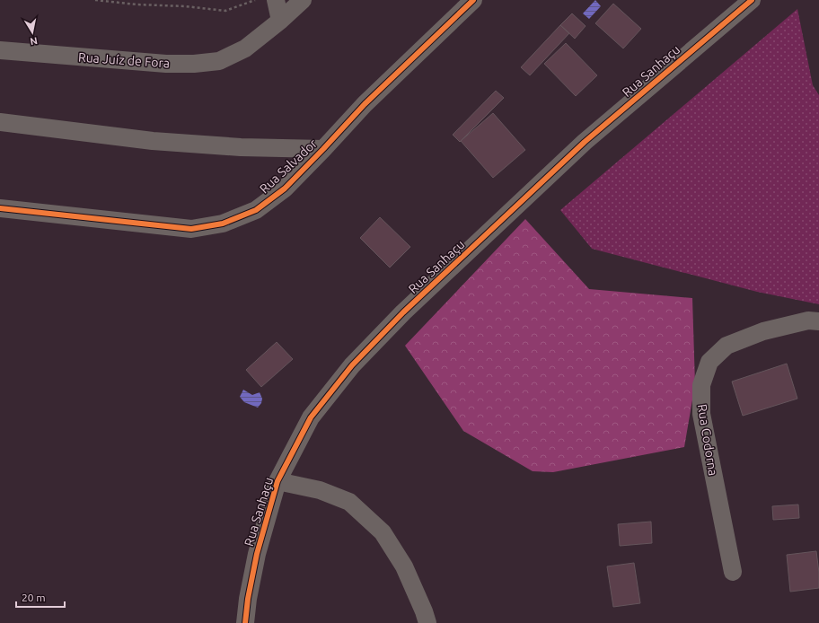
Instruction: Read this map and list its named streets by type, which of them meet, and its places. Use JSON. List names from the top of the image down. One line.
{"streets":{"street":["Rua Juíz de Fora","Rua Sanhaçu","Rua Salvador","Rua Codorna"]},"scale_bar":"20 m","north":"bottom"}
